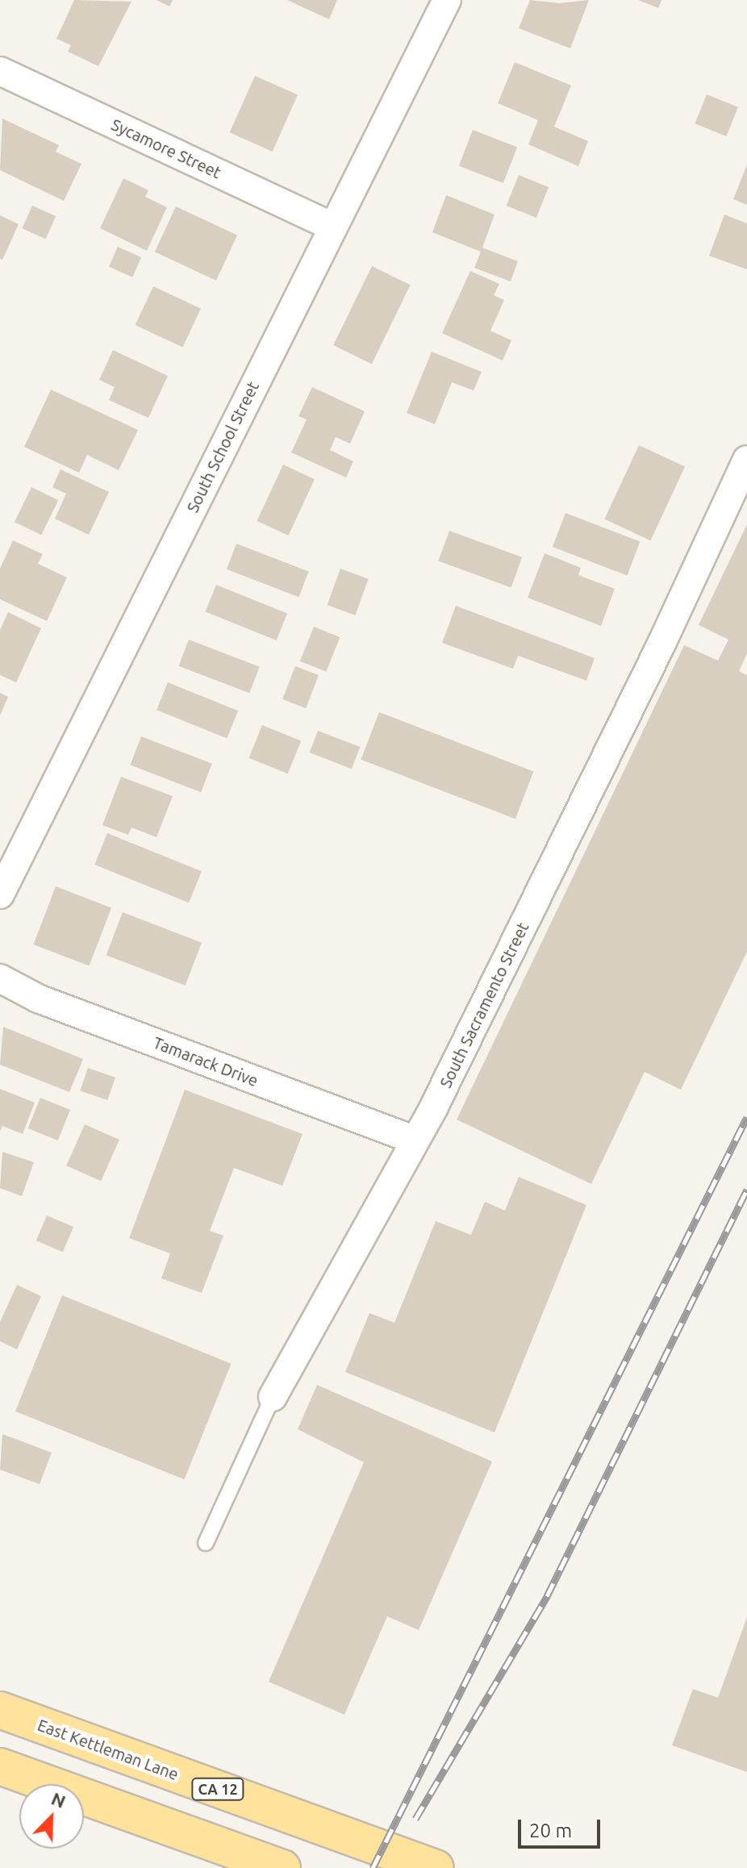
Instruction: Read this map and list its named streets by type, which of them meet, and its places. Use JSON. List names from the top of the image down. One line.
{"streets":{"main road":["East Kettleman Lane","CA 12"],"street":["Sycamore Street","South School Street","South Sacramento Street","Tamarack Drive"]},"crossings":[["Sycamore Street","South School Street"],["South Sacramento Street","Tamarack Drive"]],"scale_bar":"20 m","north":"top right"}
